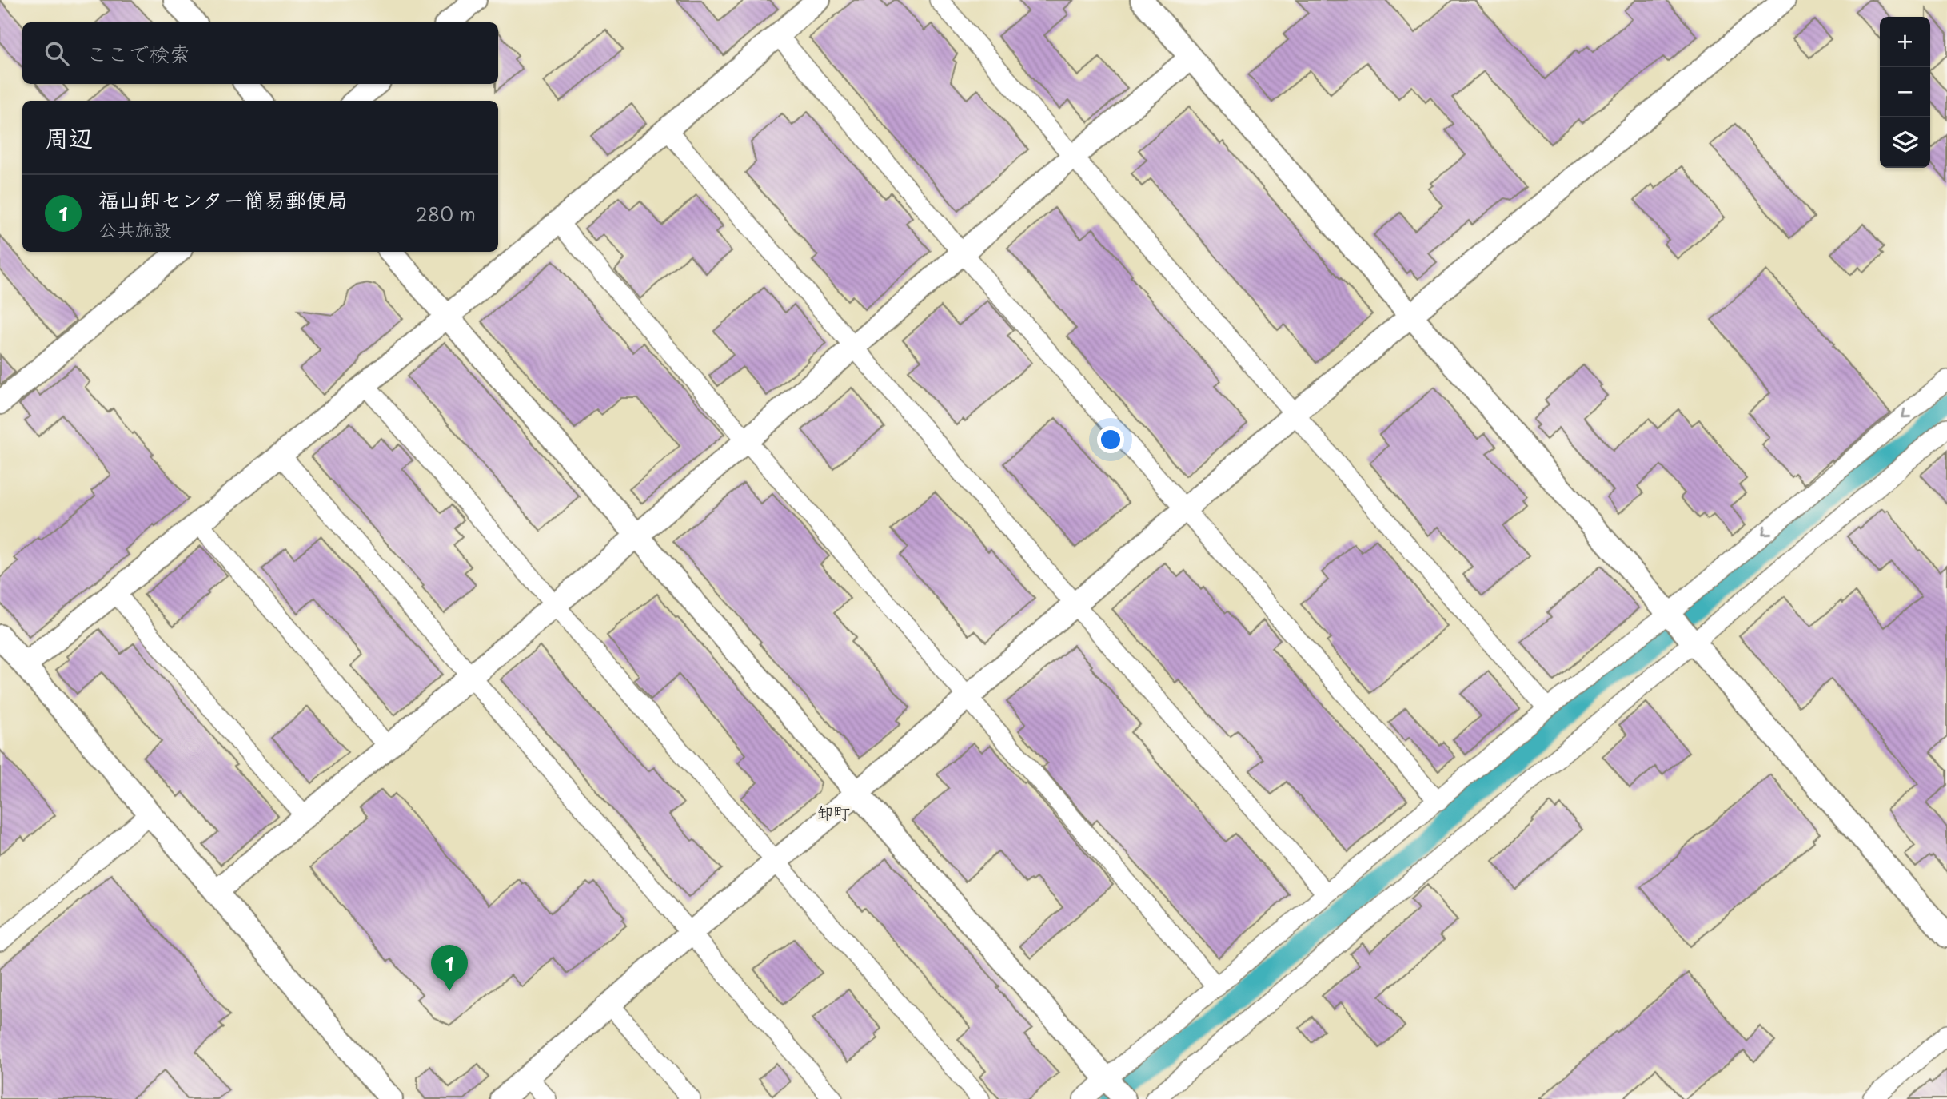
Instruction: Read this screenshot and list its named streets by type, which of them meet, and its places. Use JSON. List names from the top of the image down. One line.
{"districts":["卸町"],"page":{"map_buttons":["+","−"],"search":"ここで検索","heading":"周辺","list":[{"mark":"1","name":"福山卸センター簡易郵便局","note":"公共施設","value":"280 m"}],"pins":"1"}}
